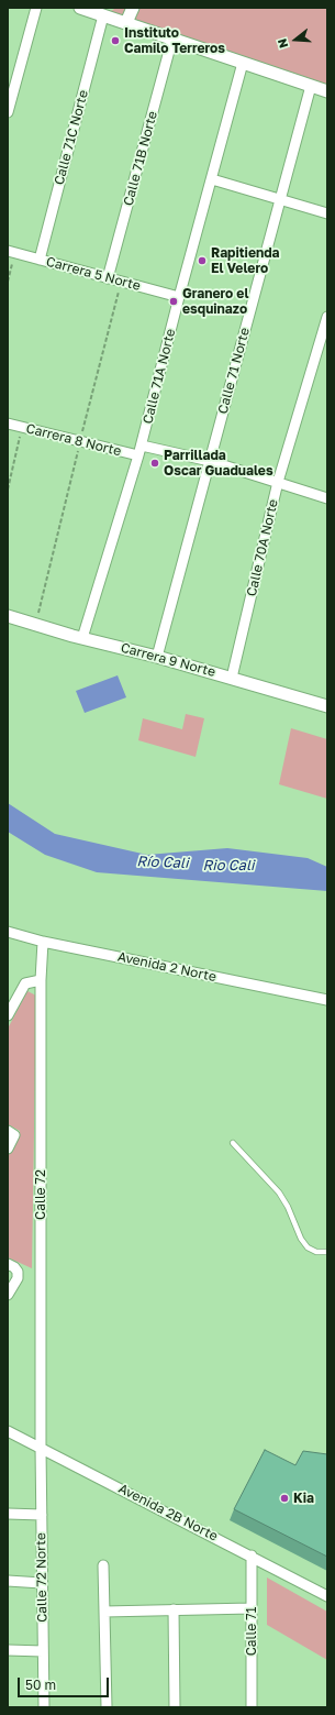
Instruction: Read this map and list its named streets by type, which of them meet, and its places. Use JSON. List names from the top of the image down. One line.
{"streets":{"street":["Calle 71C Norte","Calle 71B Norte","Carrera 5 Norte","Calle 71 Norte","Calle 71A Norte","Carrera 8 Norte","Calle 70A Norte","Carrera 9 Norte","Avenida 2 Norte","Calle 72","Avenida 2B Norte","Calle 72 Norte","Calle 71"]},"crossings":[["Calle 71C Norte","Carrera 5 Norte"],["Calle 71B Norte","Carrera 5 Norte"],["Carrera 5 Norte","Calle 71A Norte"],["Calle 71 Norte","Carrera 8 Norte"],["Calle 71 Norte","Carrera 9 Norte"],["Calle 71A Norte","Carrera 8 Norte"],["Calle 71A Norte","Carrera 9 Norte"],["Carrera 8 Norte","Calle 70A Norte"],["Calle 70A Norte","Carrera 9 Norte"],["Avenida 2 Norte","Calle 72"],["Calle 72","Avenida 2B Norte"],["Calle 72","Calle 72 Norte"],["Avenida 2B Norte","Calle 72 Norte"],["Avenida 2B Norte","Calle 71"]],"water":["Río Cali","Rio Cali"],"places":["Instituto Camilo Terreros","Rapitienda El Velero","Granero el esquinazo","Parrillada Oscar Guaduales","Kia"],"scale_bar":"50 m","north":"left"}
